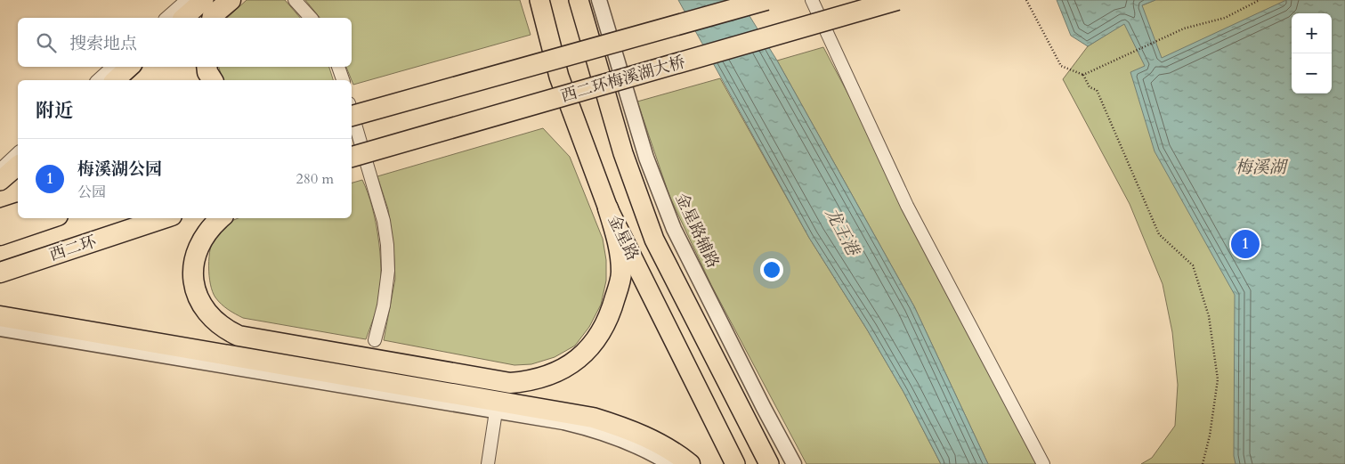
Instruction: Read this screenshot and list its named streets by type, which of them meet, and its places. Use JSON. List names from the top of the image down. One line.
{"streets":{"highway":["西二环梅溪湖大桥","西二环"],"main road":["金星路"],"street":["金星路辅路"]},"water":["梅溪湖","龙王港"],"page":{"map_buttons":["+","−"],"search":"搜索地点","heading":"附近","list":[{"mark":"1","name":"梅溪湖公园","note":"公园","value":"280 m"}],"pins":"1"}}
